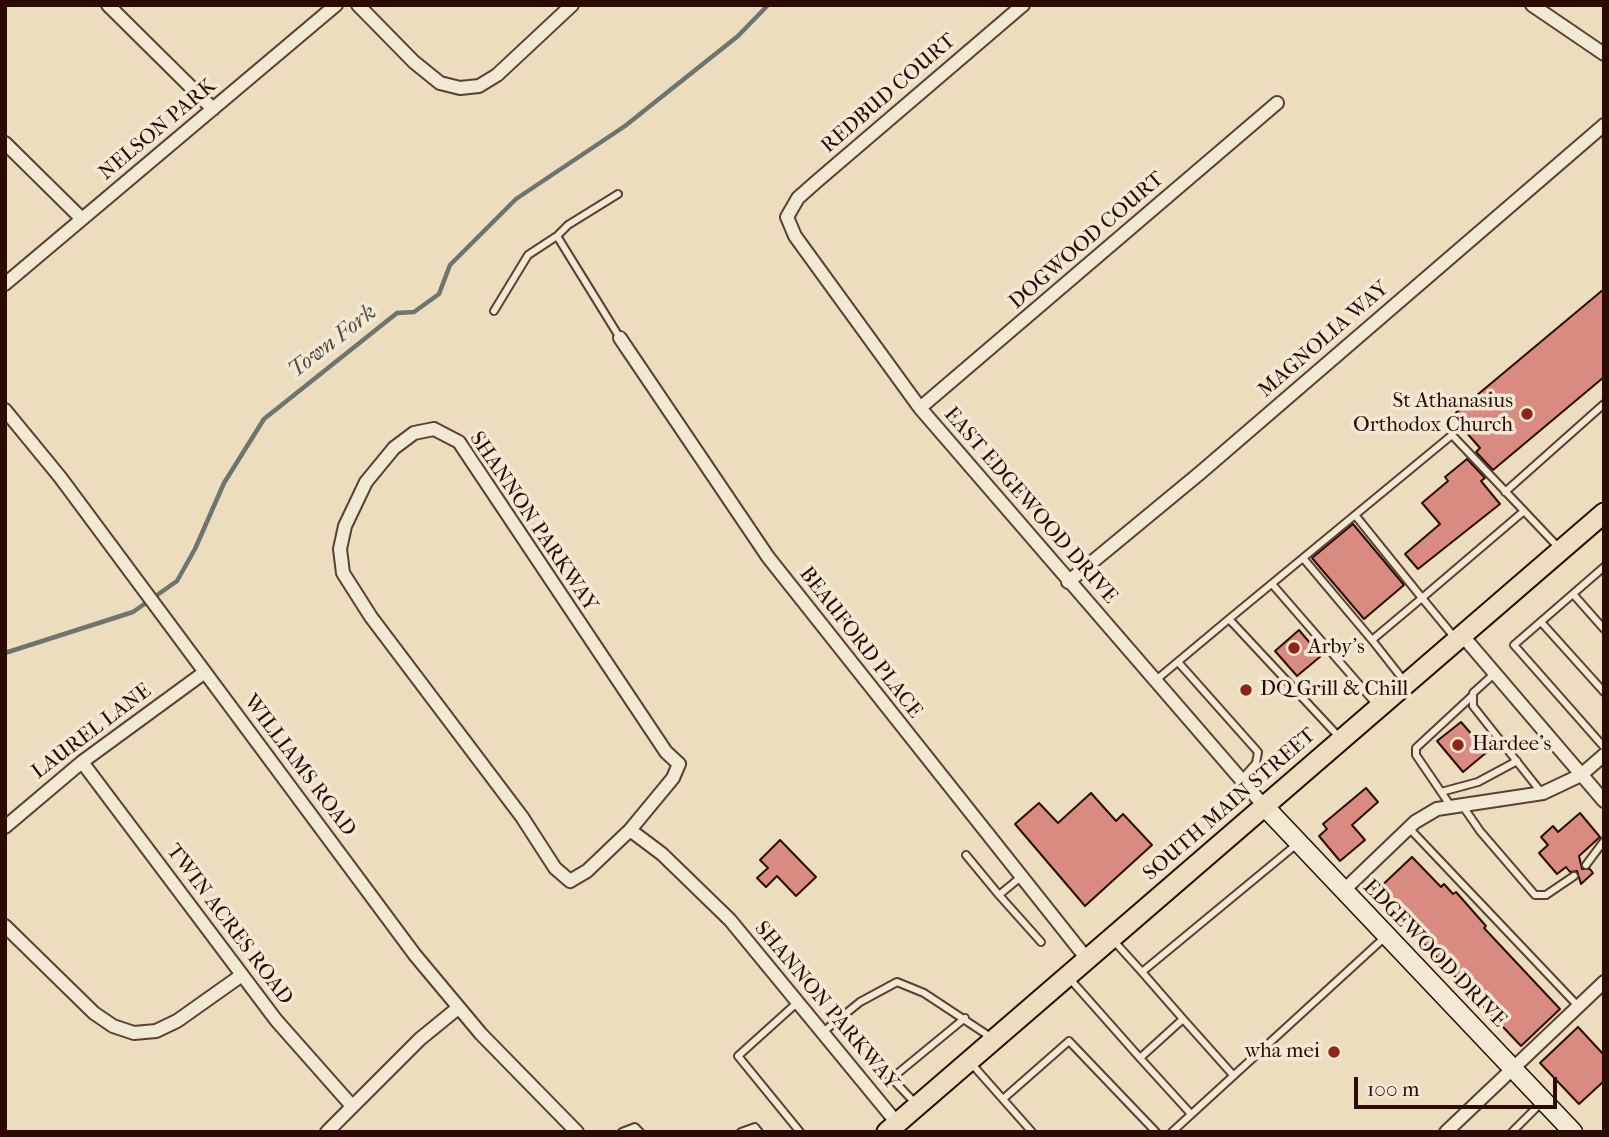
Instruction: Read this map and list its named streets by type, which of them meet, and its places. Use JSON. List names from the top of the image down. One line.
{"streets":{"main road":["SOUTH MAIN STREET"],"street":["REDBUD COURT","NELSON PARK","DOGWOOD COURT","MAGNOLIA WAY","EAST EDGEWOOD DRIVE","SHANNON PARKWAY","BEAUFORD PLACE","LAUREL LANE","WILLIAMS ROAD","TWIN ACRES ROAD","EDGEWOOD DRIVE"]},"crossings":[["REDBUD COURT","EAST EDGEWOOD DRIVE"],["DOGWOOD COURT","EAST EDGEWOOD DRIVE"],["MAGNOLIA WAY","EAST EDGEWOOD DRIVE"],["EAST EDGEWOOD DRIVE","SOUTH MAIN STREET"],["EAST EDGEWOOD DRIVE","EDGEWOOD DRIVE"],["SHANNON PARKWAY","SOUTH MAIN STREET"],["BEAUFORD PLACE","SOUTH MAIN STREET"],["LAUREL LANE","WILLIAMS ROAD"],["LAUREL LANE","TWIN ACRES ROAD"],["SOUTH MAIN STREET","EDGEWOOD DRIVE"]],"water":["Town Fork"],"places":["St Athanasius Orthodox Church","Arby's","DQ Grill & Chill","Hardee's","wha mei"],"scale_bar":"100 m"}
